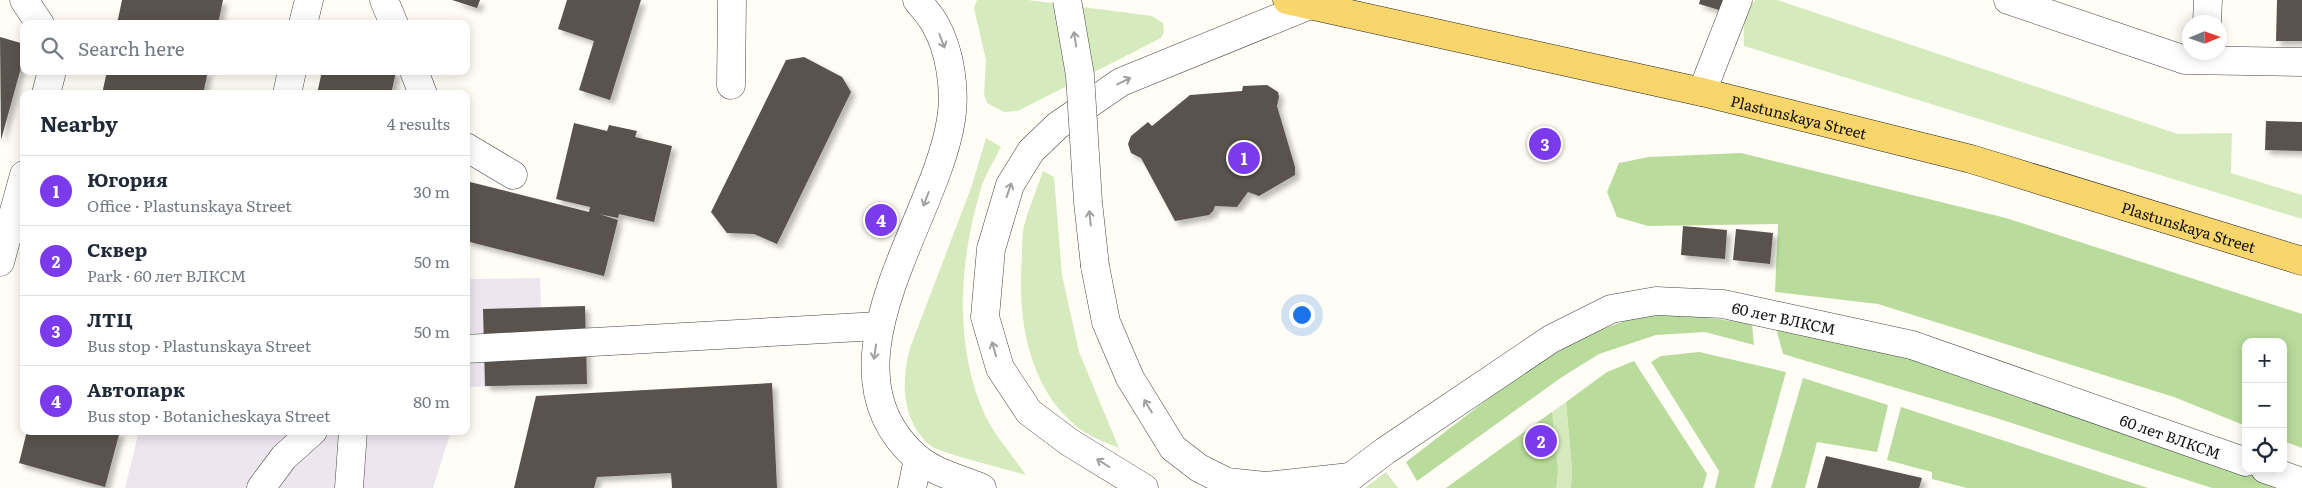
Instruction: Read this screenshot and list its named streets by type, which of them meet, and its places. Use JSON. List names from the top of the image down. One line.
{"streets":{"main road":["Plastunskaya Street"],"street":["60 лет ВЛКСМ"]},"north":"right","page":{"search":"Search here","heading":["Nearby","4 results"],"pins":["3","1","4","2"],"list":[{"mark":"1","name":"Югория","note":"Office · Plastunskaya Street","value":"30 m"},{"mark":"2","name":"Сквер","note":"Park · 60 лет ВЛКСМ","value":"50 m"},{"mark":"3","name":"ЛТЦ","note":"Bus stop · Plastunskaya Street","value":"50 m"},{"mark":"4","name":"Автопарк","note":"Bus stop · Botanicheskaya Street","value":"80 m"}],"map_buttons":["+","−"]}}
